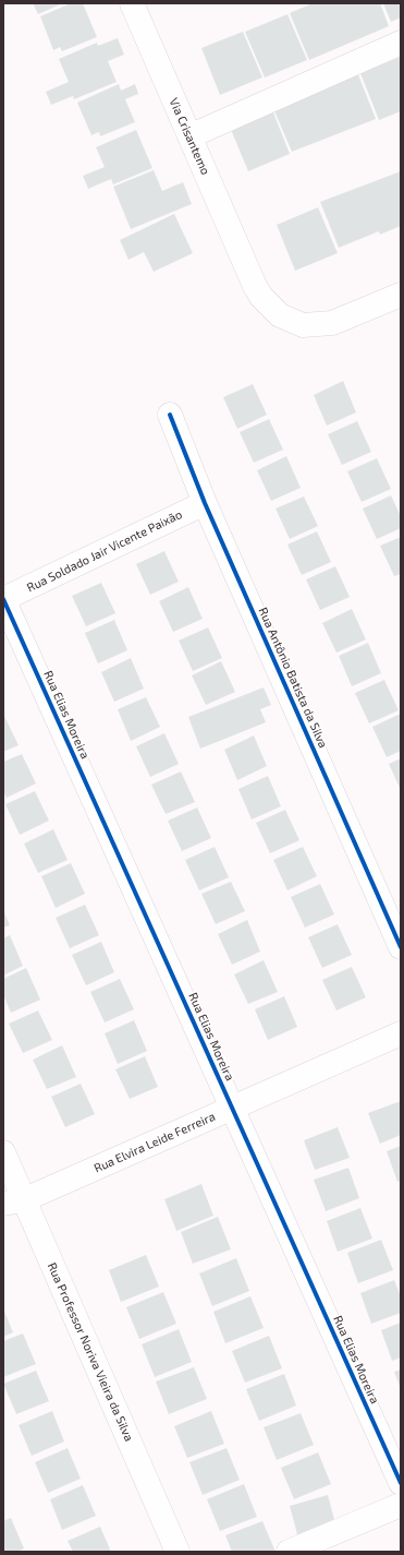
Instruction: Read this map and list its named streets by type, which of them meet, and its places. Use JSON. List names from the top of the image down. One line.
{"streets":{"street":["Via Crisantemo","Rua Soldado Jair Vicente Paixão","Rua Antônio Batista da Silva","Rua Elias Moreira","Rua Elvira Leide Ferreira","Rua Professor Noriva Vieira da Silva"]},"crossings":[["Rua Soldado Jair Vicente Paixão","Rua Antônio Batista da Silva"],["Rua Soldado Jair Vicente Paixão","Rua Elias Moreira"],["Rua Elias Moreira","Rua Elvira Leide Ferreira"],["Rua Elvira Leide Ferreira","Rua Professor Noriva Vieira da Silva"]]}
